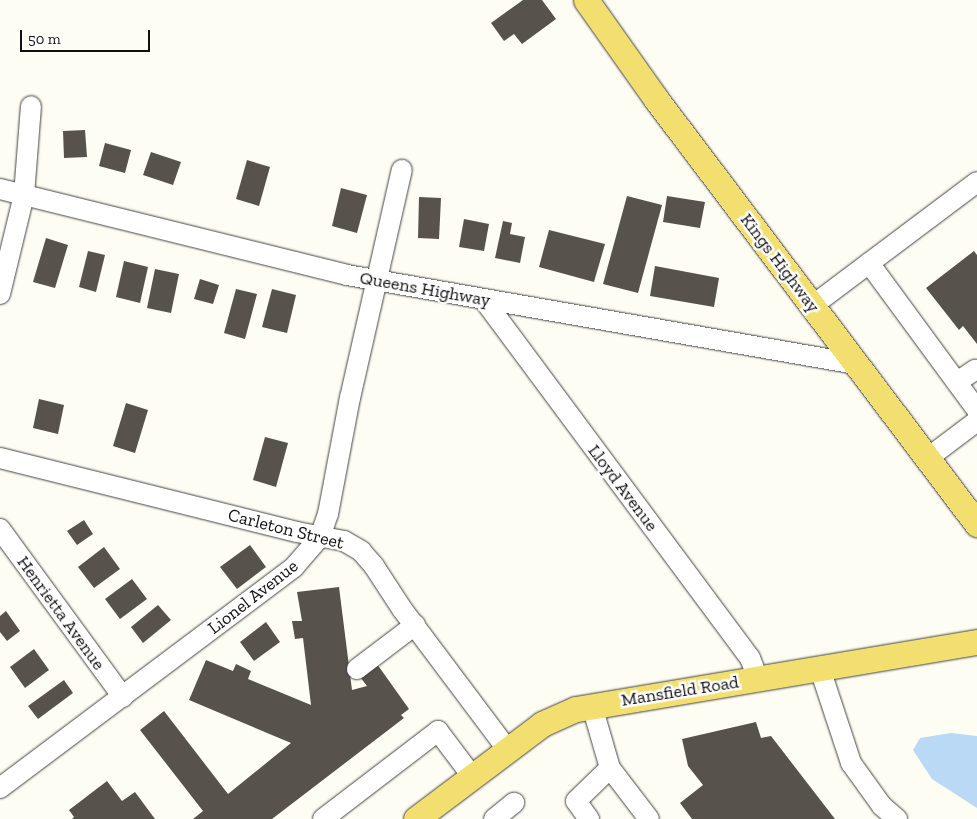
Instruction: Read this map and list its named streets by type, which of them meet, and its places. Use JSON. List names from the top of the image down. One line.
{"streets":{"main road":["Kings Highway","Mansfield Road"],"street":["Queens Highway","Lloyd Avenue","Carleton Street","Lionel Avenue","Henrietta Avenue"]},"crossings":[["Kings Highway","Queens Highway"],["Queens Highway","Lloyd Avenue"],["Queens Highway","Lionel Avenue"],["Lloyd Avenue","Mansfield Road"],["Carleton Street","Lionel Avenue"],["Carleton Street","Mansfield Road"],["Lionel Avenue","Henrietta Avenue"]],"scale_bar":"50 m"}
